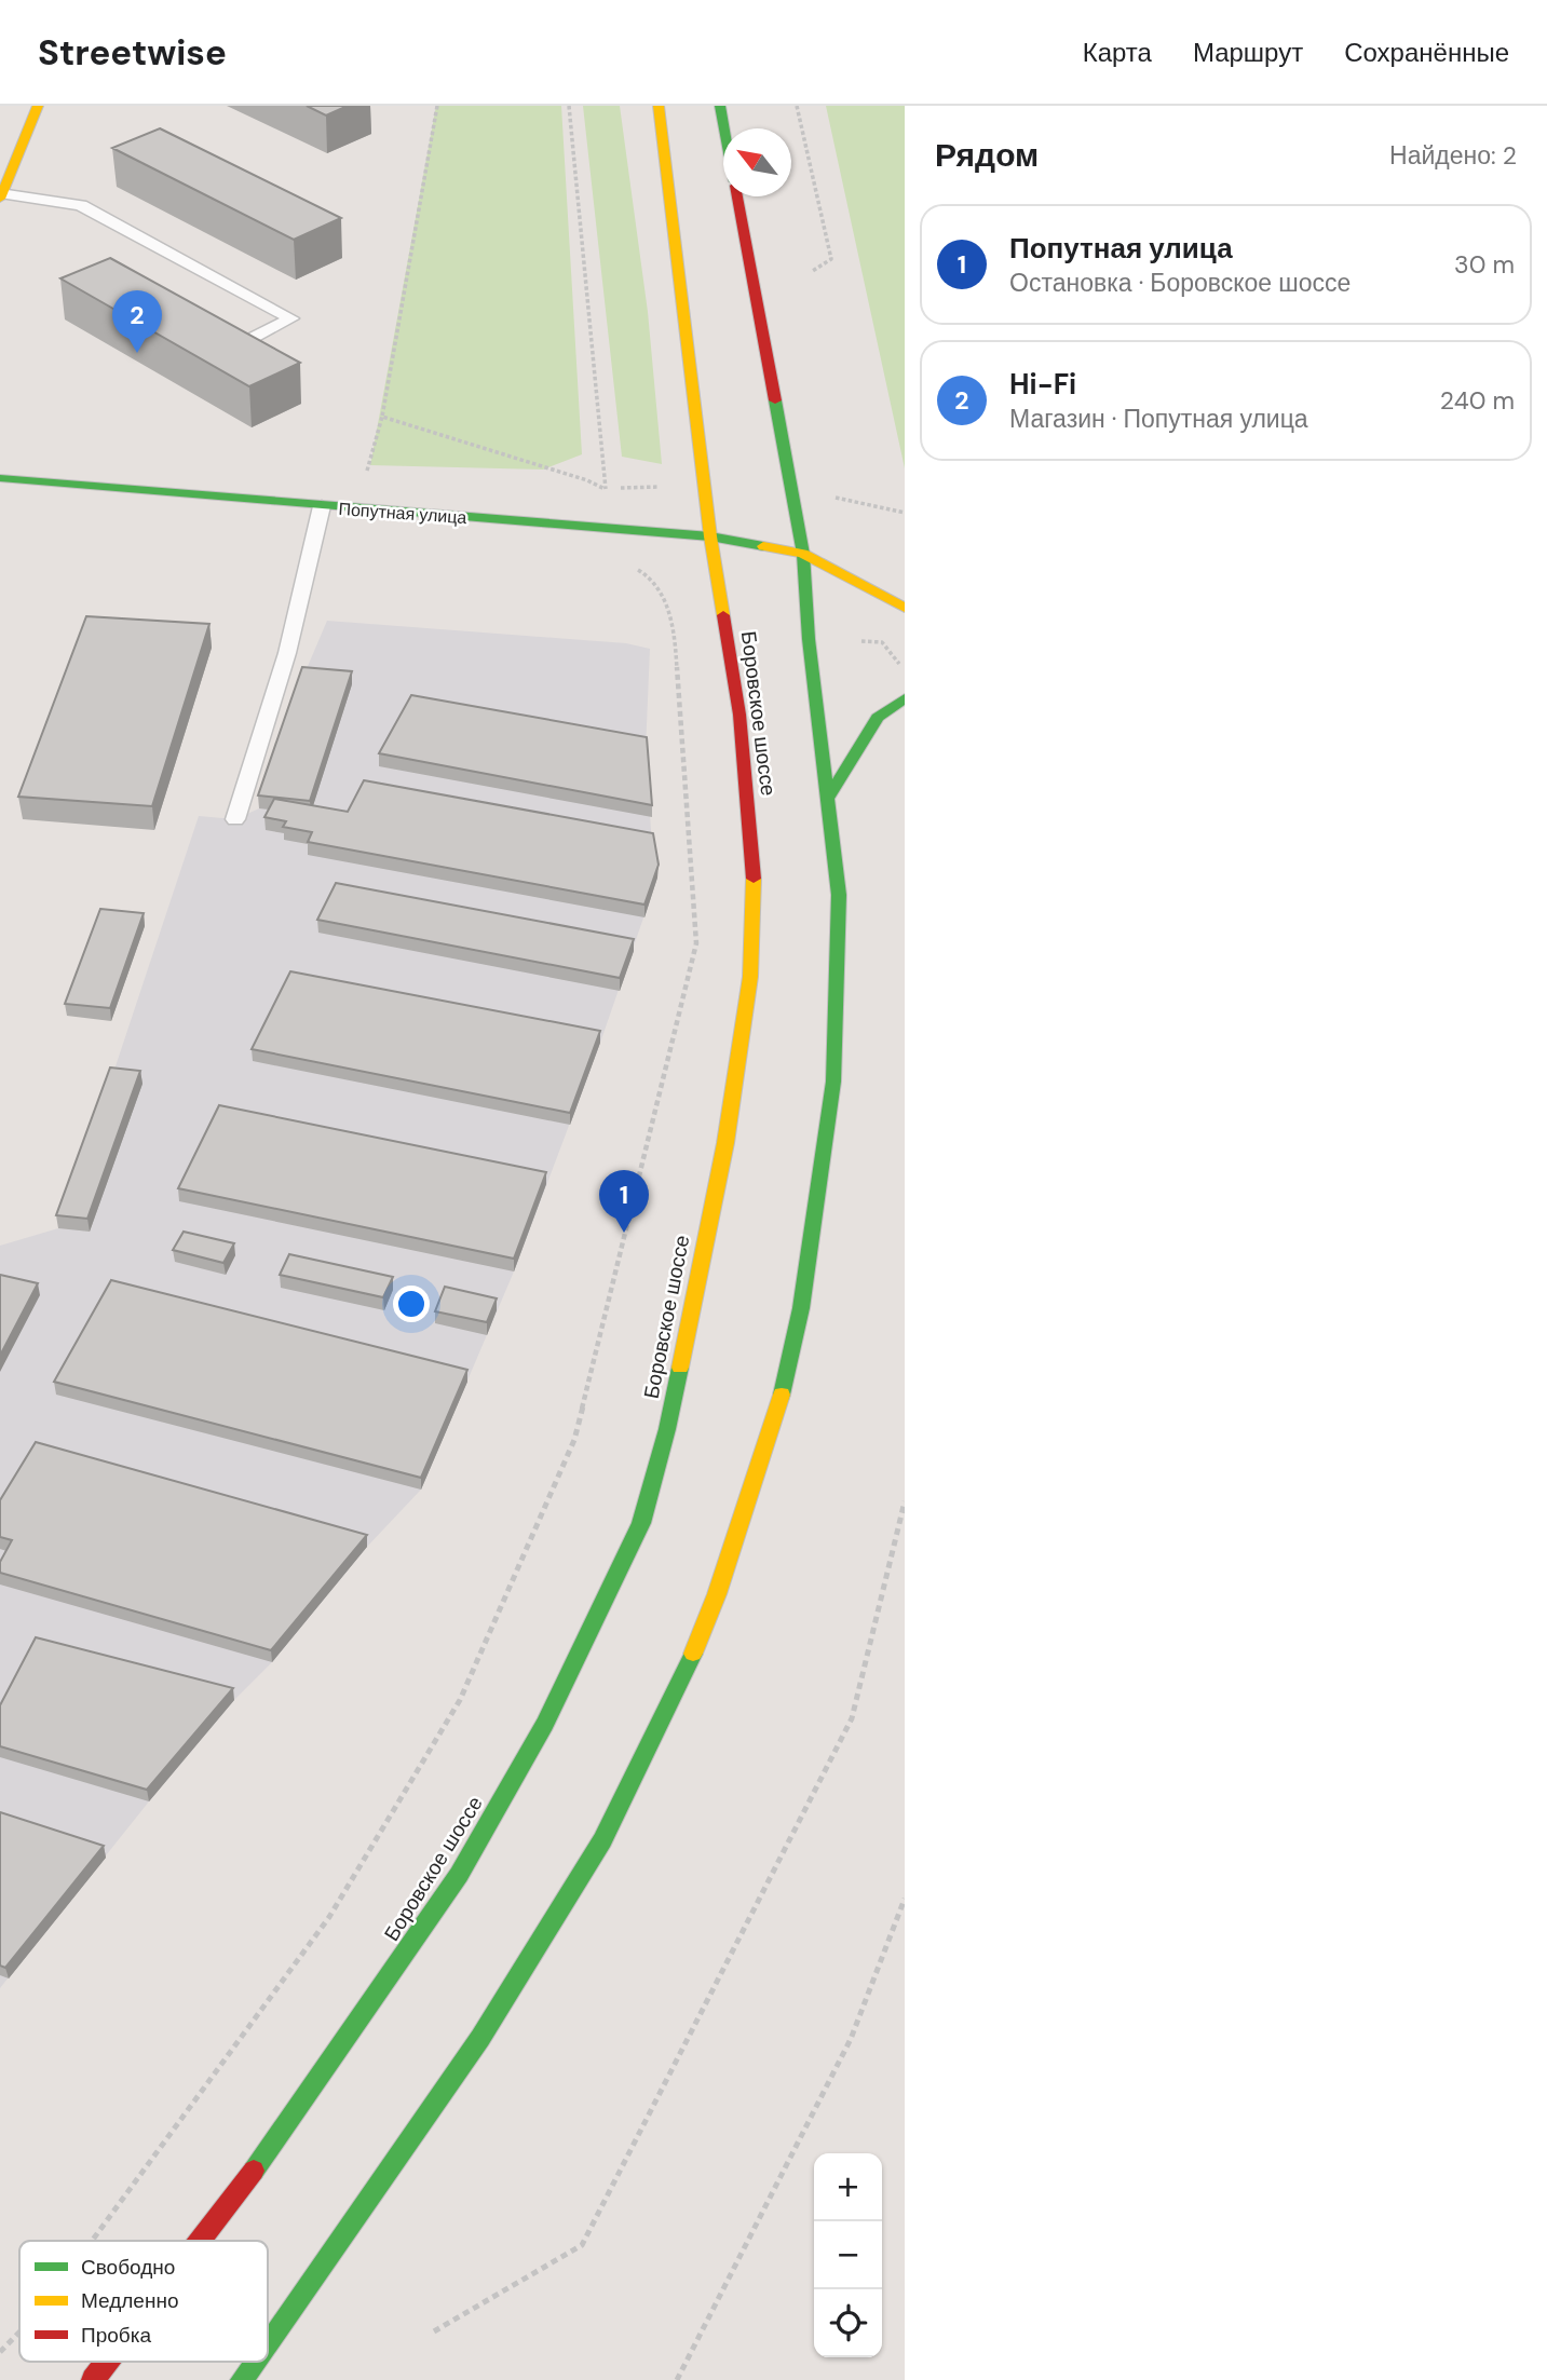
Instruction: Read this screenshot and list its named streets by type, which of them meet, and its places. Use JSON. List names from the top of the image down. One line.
{"streets":{"main road":["Попутная улица","Боровское шоссе"]},"crossings":[["Попутная улица","Боровское шоссе"]],"legend":["Свободно","Медленно","Пробка"],"north":"top left","page":{"header":"Streetwise","nav":["Карта","Маршрут","Сохранённые"],"heading":["Рядом","Найдено: 2"],"list":[{"mark":"1","name":"Попутная улица","note":"Остановка · Боровское шоссе","value":"30 m"},{"mark":"2","name":"Hi-Fi","note":"Магазин · Попутная улица","value":"240 m"}],"pins":["2","1"],"map_buttons":["+","−"]}}
